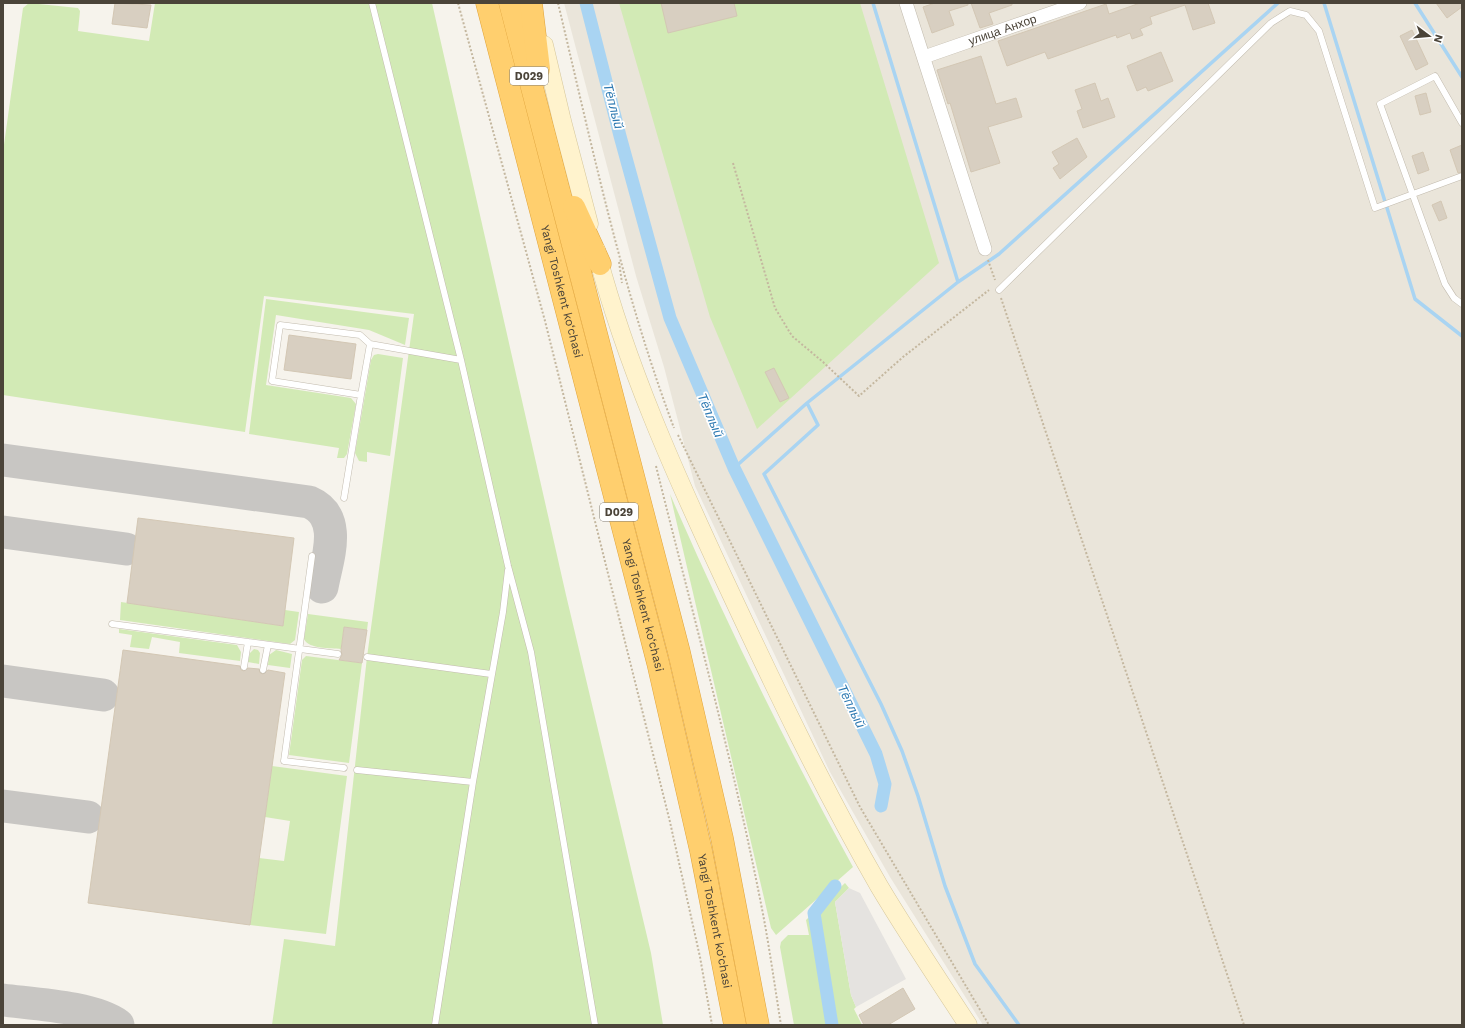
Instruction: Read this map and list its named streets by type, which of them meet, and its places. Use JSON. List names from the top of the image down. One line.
{"streets":{"highway":["D029","Yangi Toshkent ko‘chasi"],"street":["улица Анхор"]},"water":["Тёплый"],"north":"right"}
